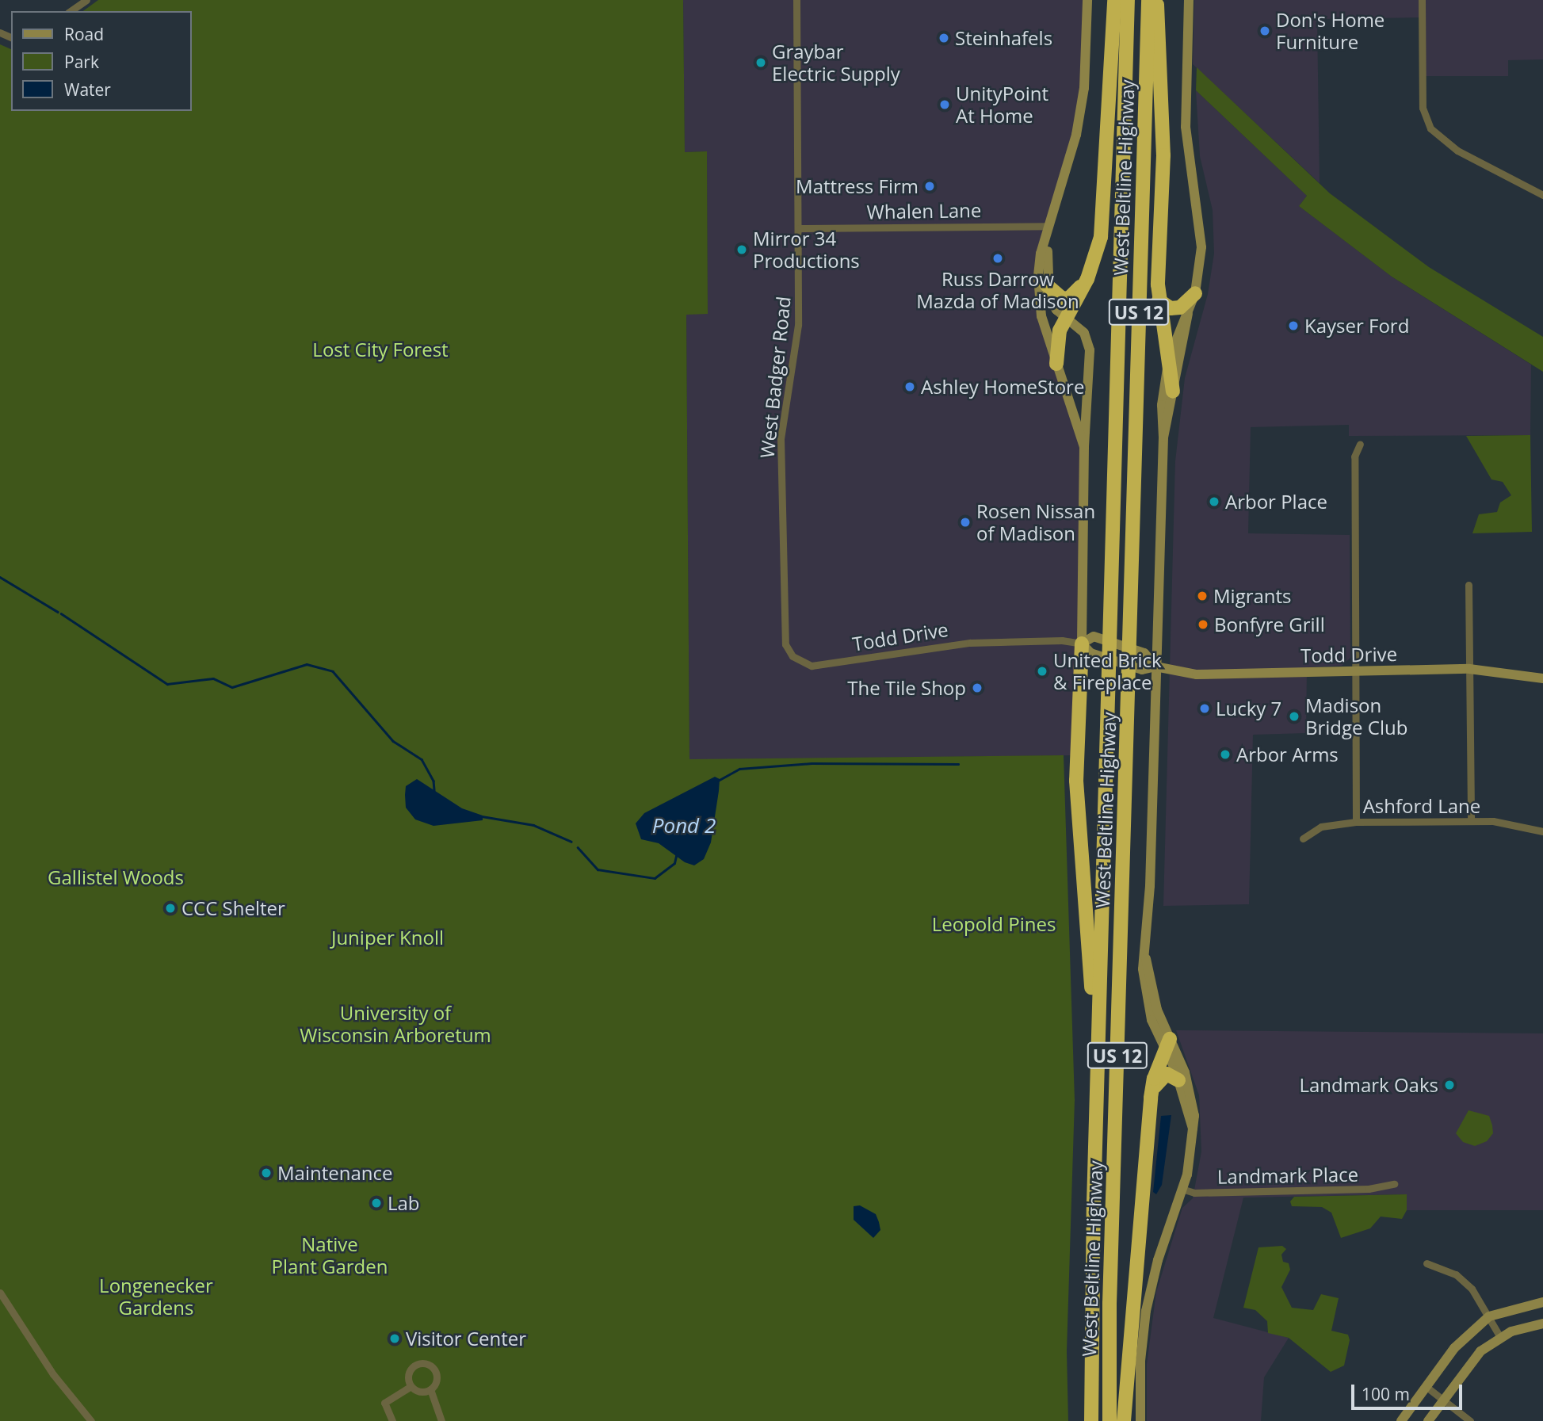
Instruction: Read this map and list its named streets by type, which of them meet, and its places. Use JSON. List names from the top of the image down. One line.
{"streets":{"highway":["West Beltline Highway","US 12"],"street":["Whalen Lane","West Badger Road","Todd Drive","Ashford Lane","Landmark Place"]},"crossings":[["Whalen Lane","West Badger Road"],["West Badger Road","Todd Drive"]],"water":["Pond 2"],"parks":["Lost City Forest","Gallistel Woods","Leopold Pines","Juniper Knoll","University of Wisconsin Arboretum","Native Plant Garden","Longenecker Gardens"],"places":["Don's Home Furniture","Steinhafels","Graybar Electric Supply","UnityPoint At Home","Mattress Firm","Mirror 34 Productions","Russ Darrow Mazda of Madison","Kayser Ford","Ashley HomeStore","Arbor Place","Rosen Nissan of Madison","Migrants","Bonfyre Grill","United Brick & Fireplace","The Tile Shop","Lucky 7","Madison Bridge Club","Arbor Arms","CCC Shelter","Landmark Oaks","Maintenance","Lab","Visitor Center"],"legend":["Road","Park","Water"],"scale_bar":"100 m"}
